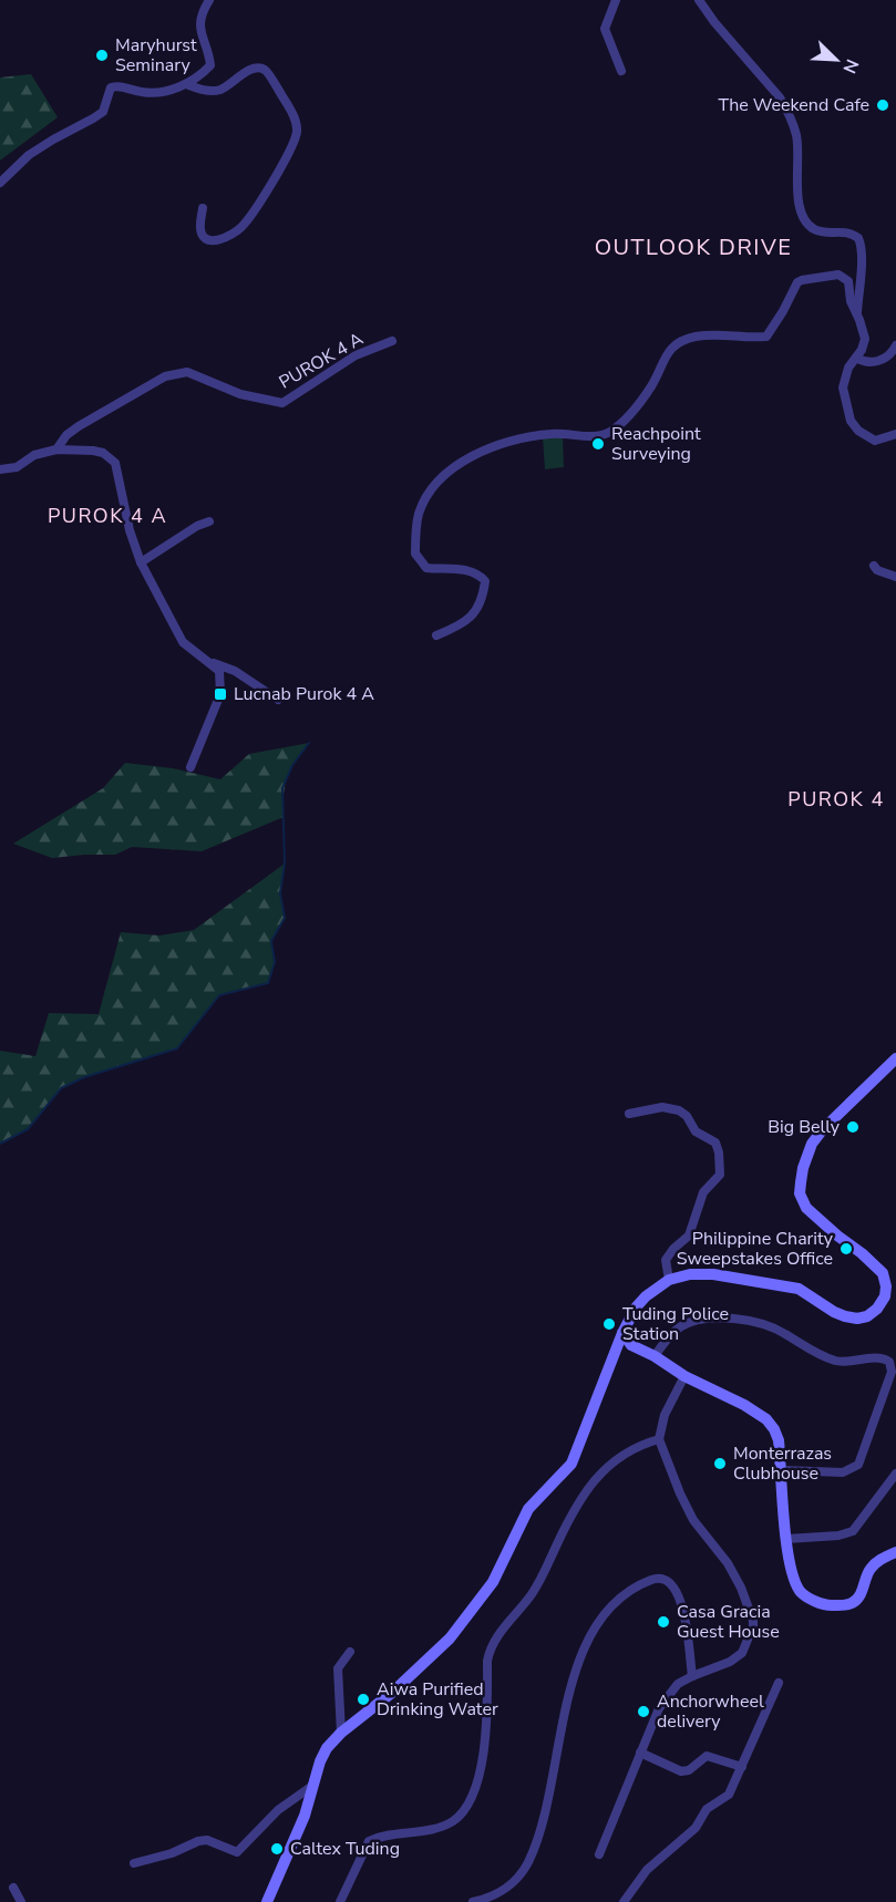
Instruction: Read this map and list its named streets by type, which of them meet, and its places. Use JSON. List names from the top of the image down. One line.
{"streets":{"street":["PUROK 4 A"]},"districts":["OUTLOOK DRIVE","PUROK 4 A","PUROK 4"],"places":{"other":["Maryhurst Seminary","The Weekend Cafe","Reachpoint Surveying","Big Belly","Philippine Charity Sweepstakes Office","Tuding Police Station","Monterrazas Clubhouse","Casa Gracia Guest House","Aiwa Purified Drinking Water","Anchorwheel delivery","Caltex Tuding"],"transit":["Lucnab Purok 4 A"]},"north":"bottom right"}
